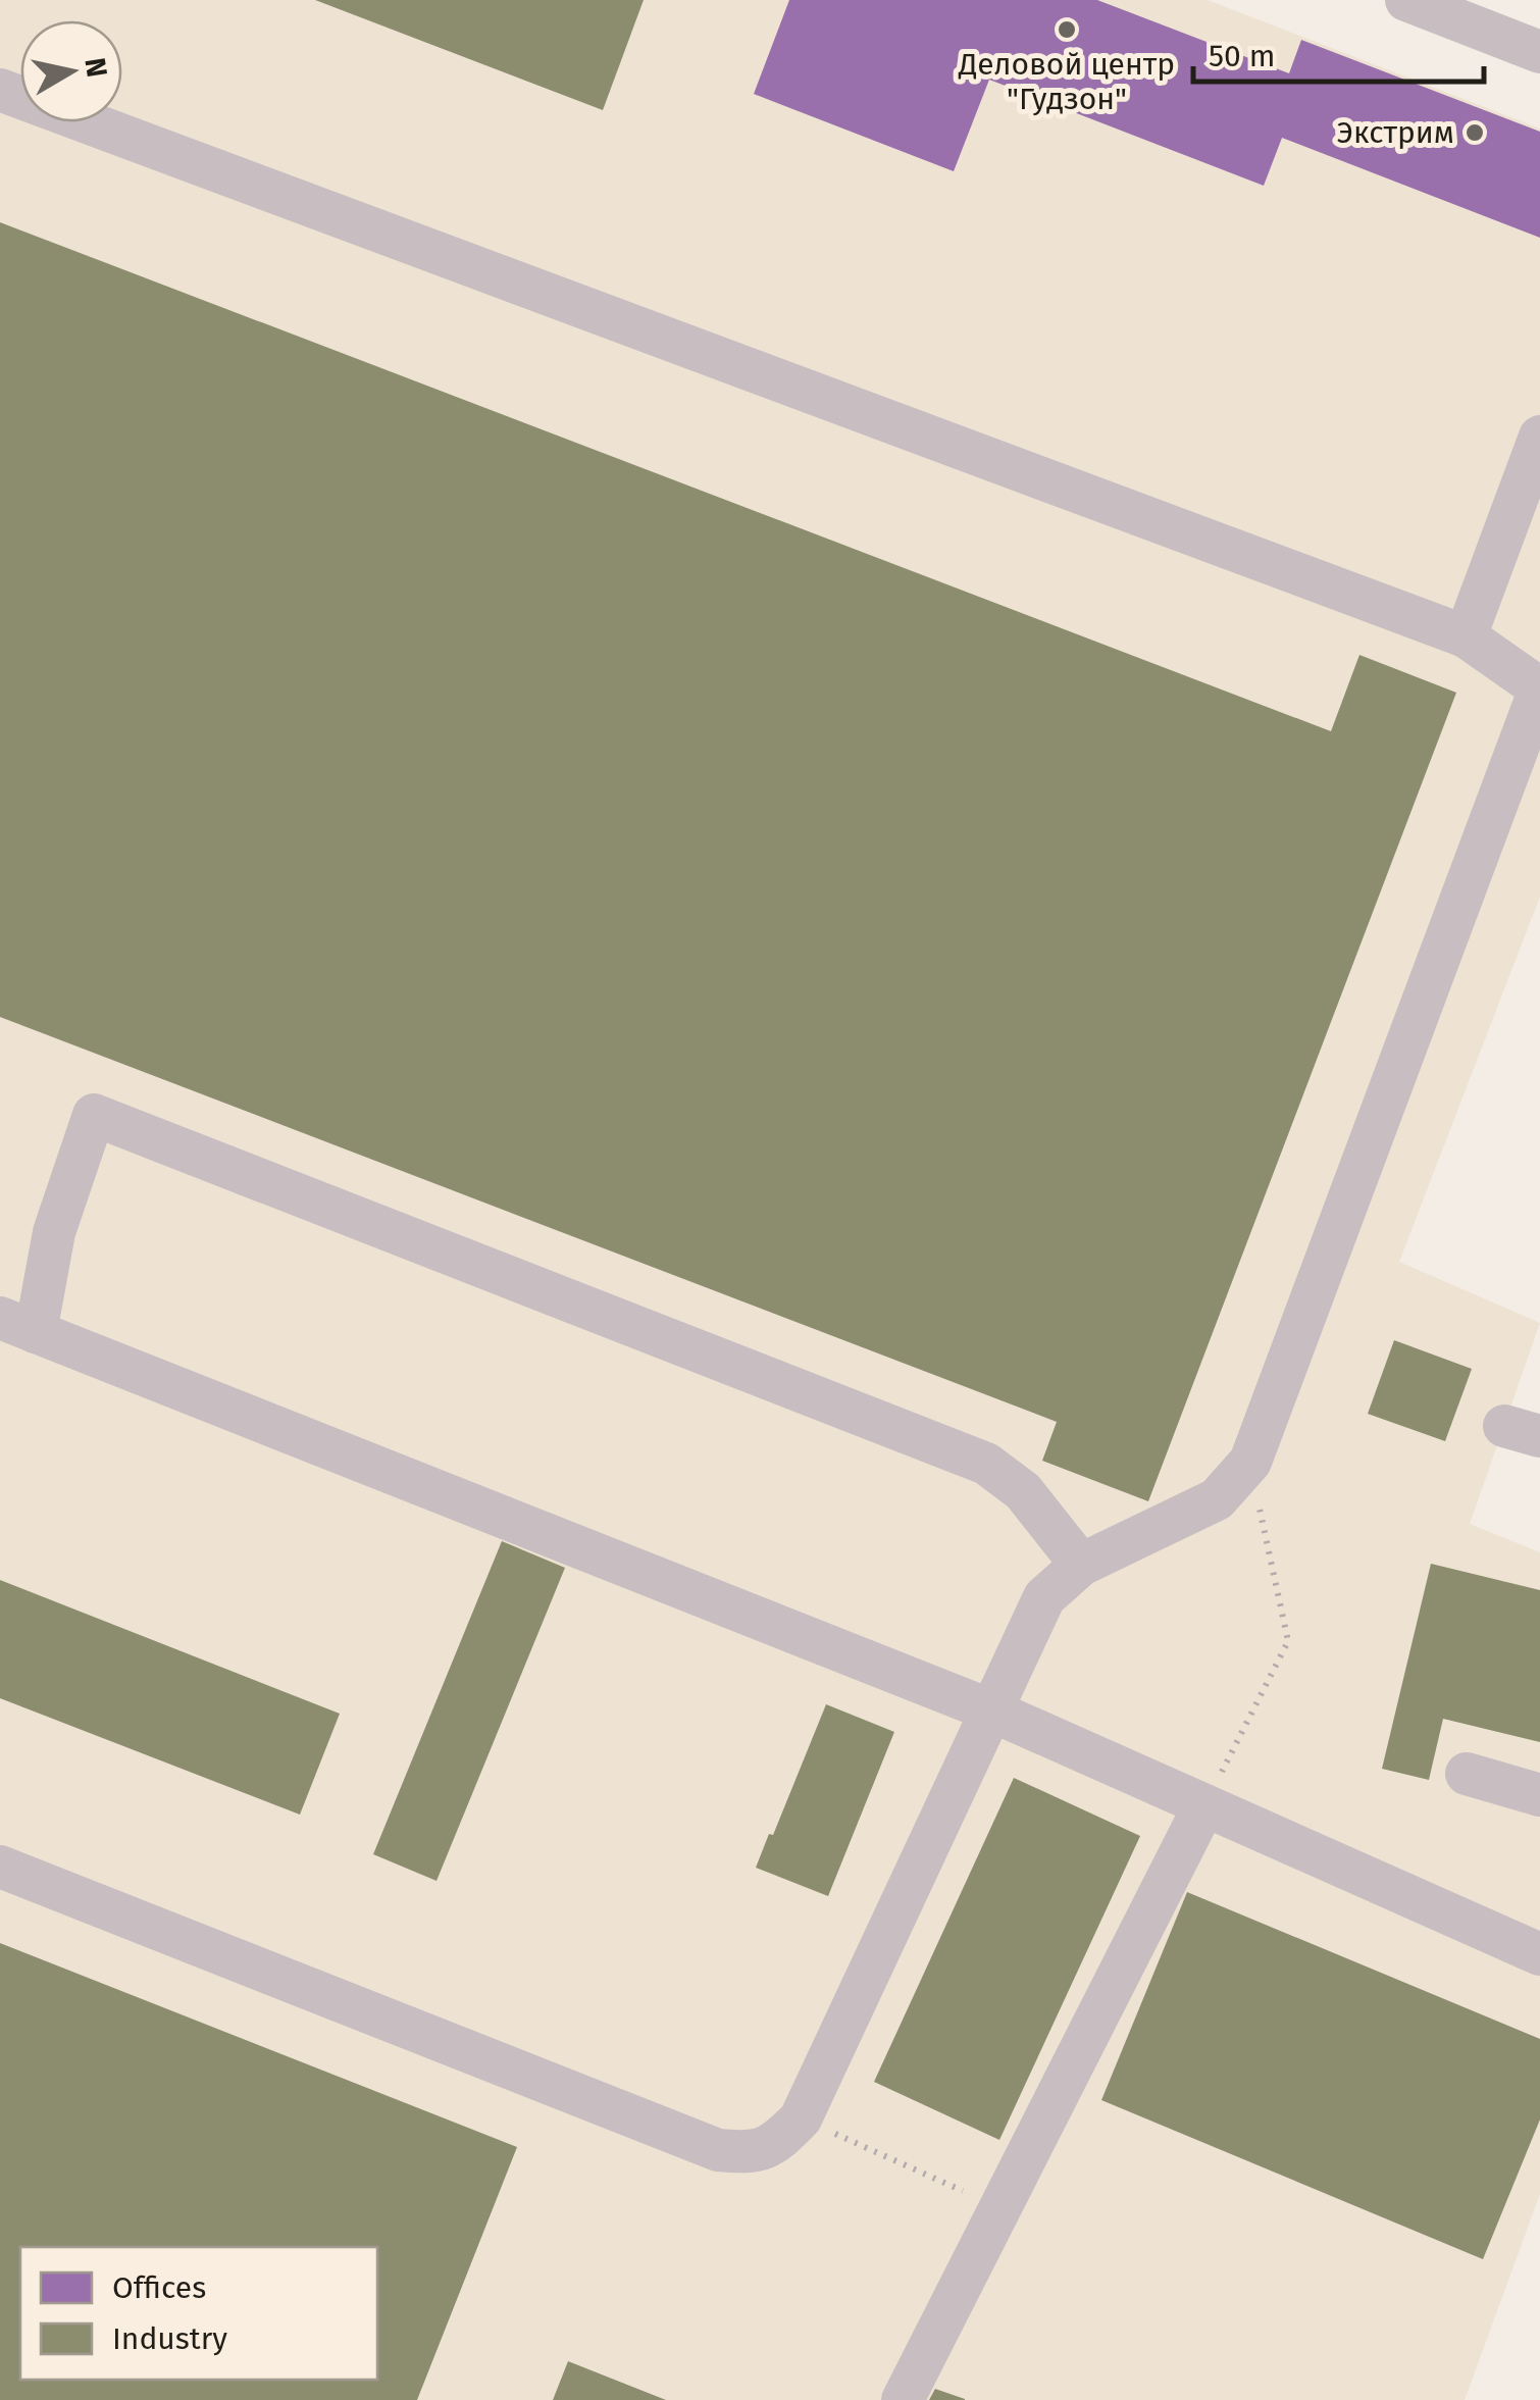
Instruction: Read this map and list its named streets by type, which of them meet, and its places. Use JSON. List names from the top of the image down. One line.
{"places":["Деловой центр \"Гудзон\"","Экстрим"],"legend":["Offices","Industry"],"scale_bar":"50 m","north":"right"}
